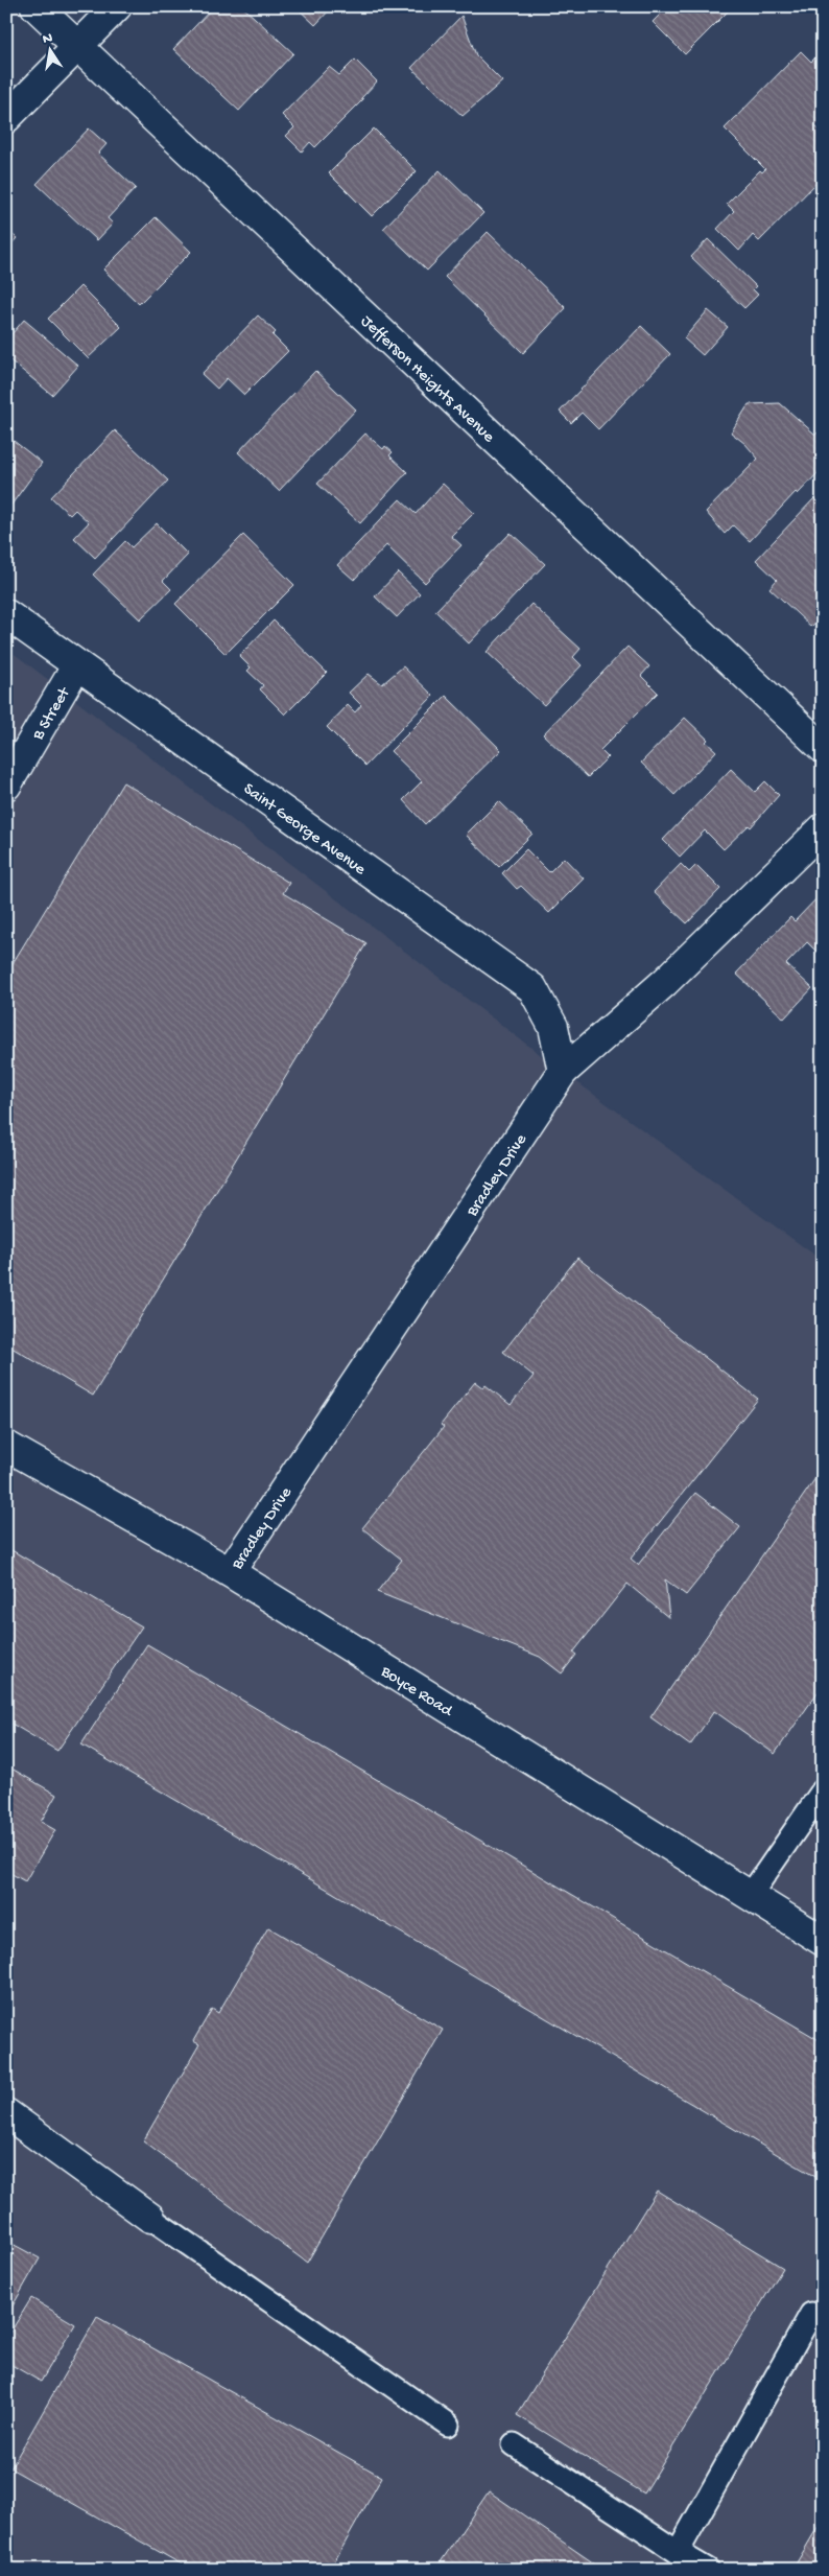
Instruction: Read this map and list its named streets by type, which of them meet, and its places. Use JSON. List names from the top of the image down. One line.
{"streets":{"street":["Jefferson Heights Avenue","B Street","Saint George Avenue","Bradley Drive","Boyce Road"]},"crossings":[["B Street","Saint George Avenue"],["Saint George Avenue","Bradley Drive"],["Bradley Drive","Boyce Road"]],"north":"top"}
